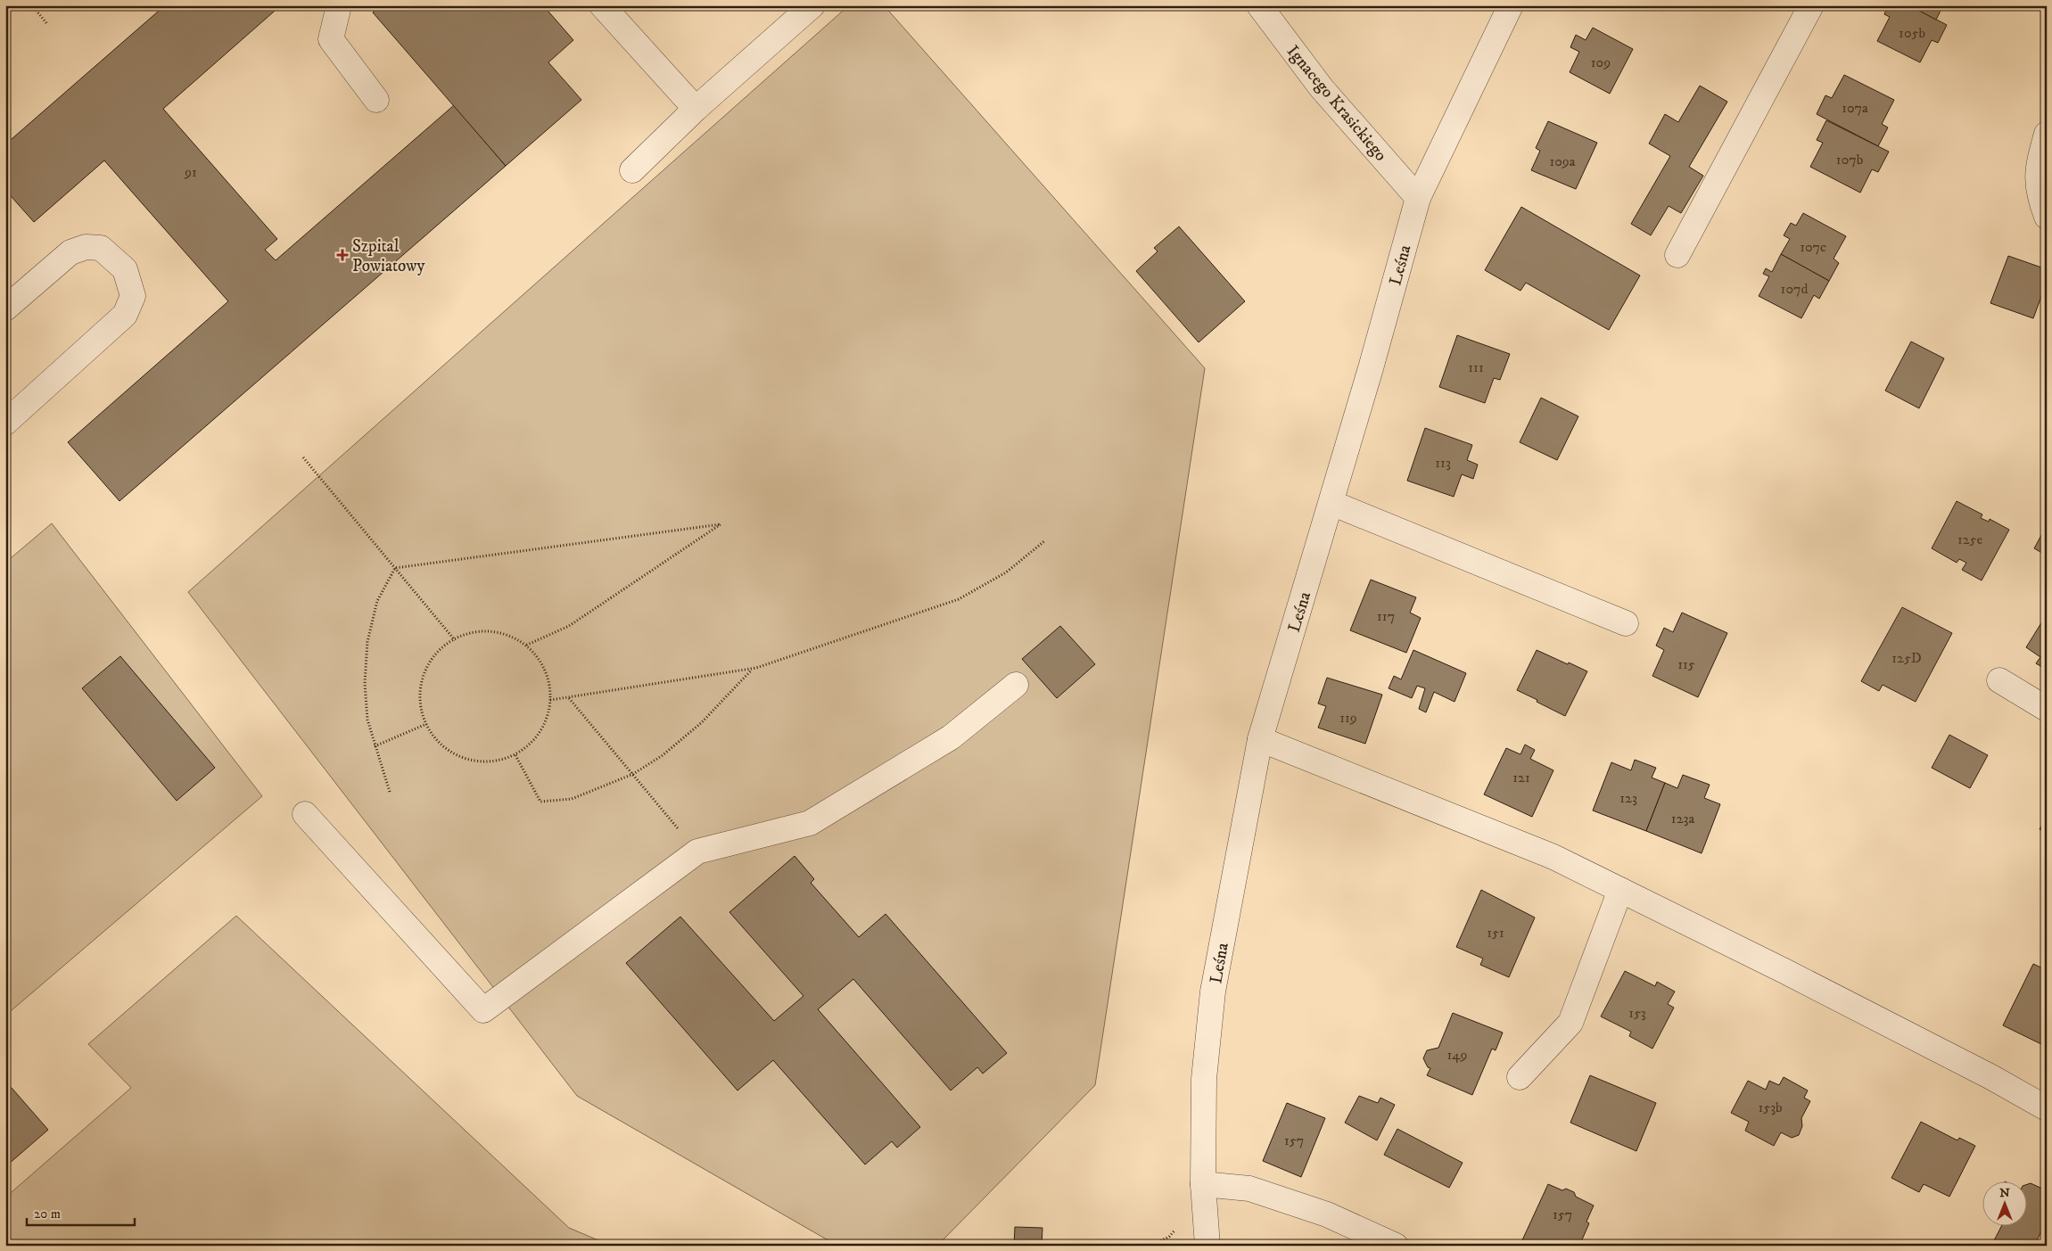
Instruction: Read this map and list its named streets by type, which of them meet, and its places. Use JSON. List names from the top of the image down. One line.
{"streets":{"street":["Ignacego Krasickiego","Leśna"]},"crossings":[["Ignacego Krasickiego","Leśna"]],"places":{"health":["Szpital Powiatowy"]},"house_numbers":["105b","109","107a","107b","109a","91","107c","107d","111","113","125e","117","125D","115","119","121","123","123a","151","153","149","153b","157","157"],"scale_bar":"20 m","north":"top"}
